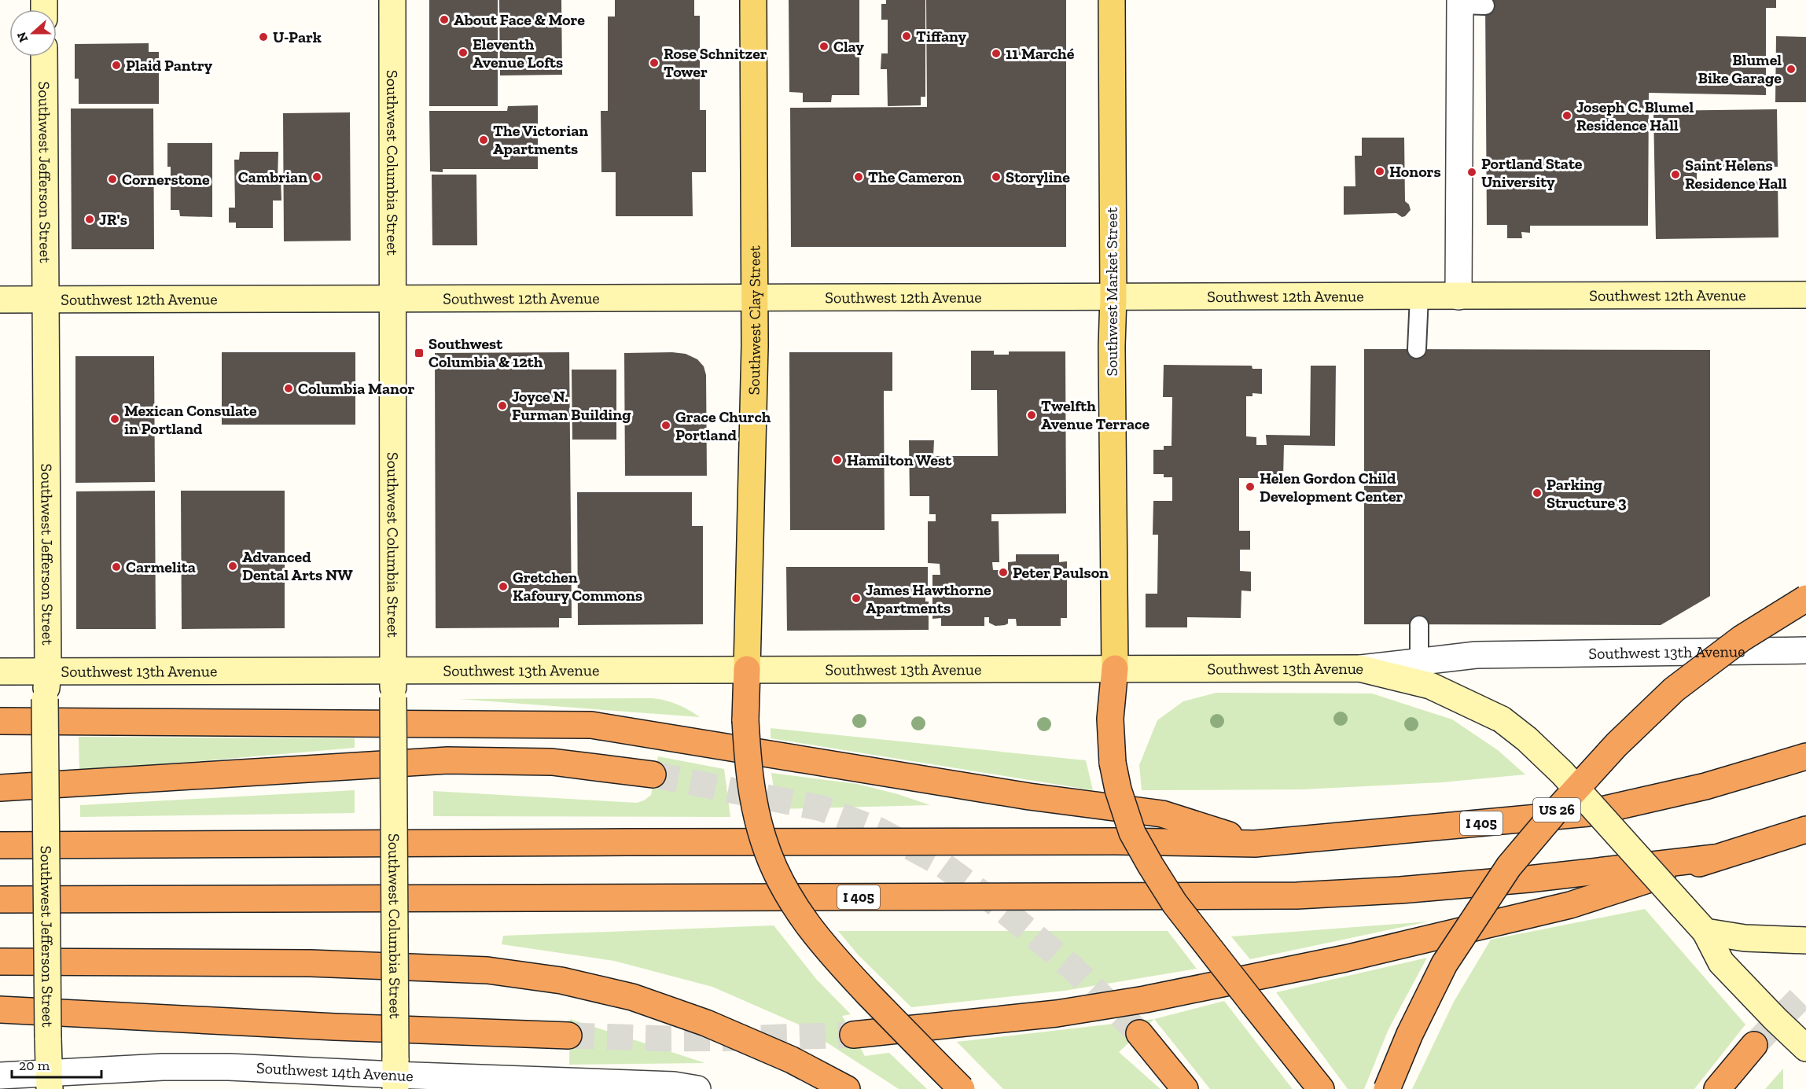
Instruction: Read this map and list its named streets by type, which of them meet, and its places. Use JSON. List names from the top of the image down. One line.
{"streets":{"highway":["US 26","I 405"],"main road":["Southwest Columbia Street","Southwest Jefferson Street","Southwest Market Street","Southwest 12th Avenue","Southwest Clay Street","Southwest 13th Avenue"],"street":["Southwest 14th Avenue"]},"crossings":[["Southwest Columbia Street","Southwest 12th Avenue"],["Southwest Columbia Street","Southwest 13th Avenue"],["Southwest Columbia Street","Southwest 14th Avenue"],["Southwest Jefferson Street","Southwest 12th Avenue"],["Southwest Jefferson Street","Southwest 13th Avenue"],["Southwest Jefferson Street","Southwest 14th Avenue"],["Southwest Market Street","Southwest 12th Avenue"],["Southwest Market Street","Southwest 13th Avenue"],["Southwest 12th Avenue","Southwest Clay Street"],["Southwest Clay Street","Southwest 13th Avenue"]],"places":{"other":["About Face & More","Tiffany","U-Park","Clay","Eleventh Avenue Lofts","11 Marché","Rose Schnitzer Tower","Plaid Pantry","Blumel Bike Garage","Joseph C. Blumel Residence Hall","The Victorian Apartments","Honors","Portland State University","Saint Helens Residence Hall","Cambrian","The Cameron","Storyline","Cornerstone","JR's","Columbia Manor","Joyce N. Furman Building","Twelfth Avenue Terrace","Mexican Consulate in Portland","Grace Church Portland","Hamilton West","Helen Gordon Child Development Center","Parking Structure 3","Advanced Dental Arts NW","Carmelita","Peter Paulson","Gretchen Kafoury Commons","James Hawthorne Apartments"],"transit":["Southwest Columbia & 12th"]},"scale_bar":"20 m","north":"left"}
